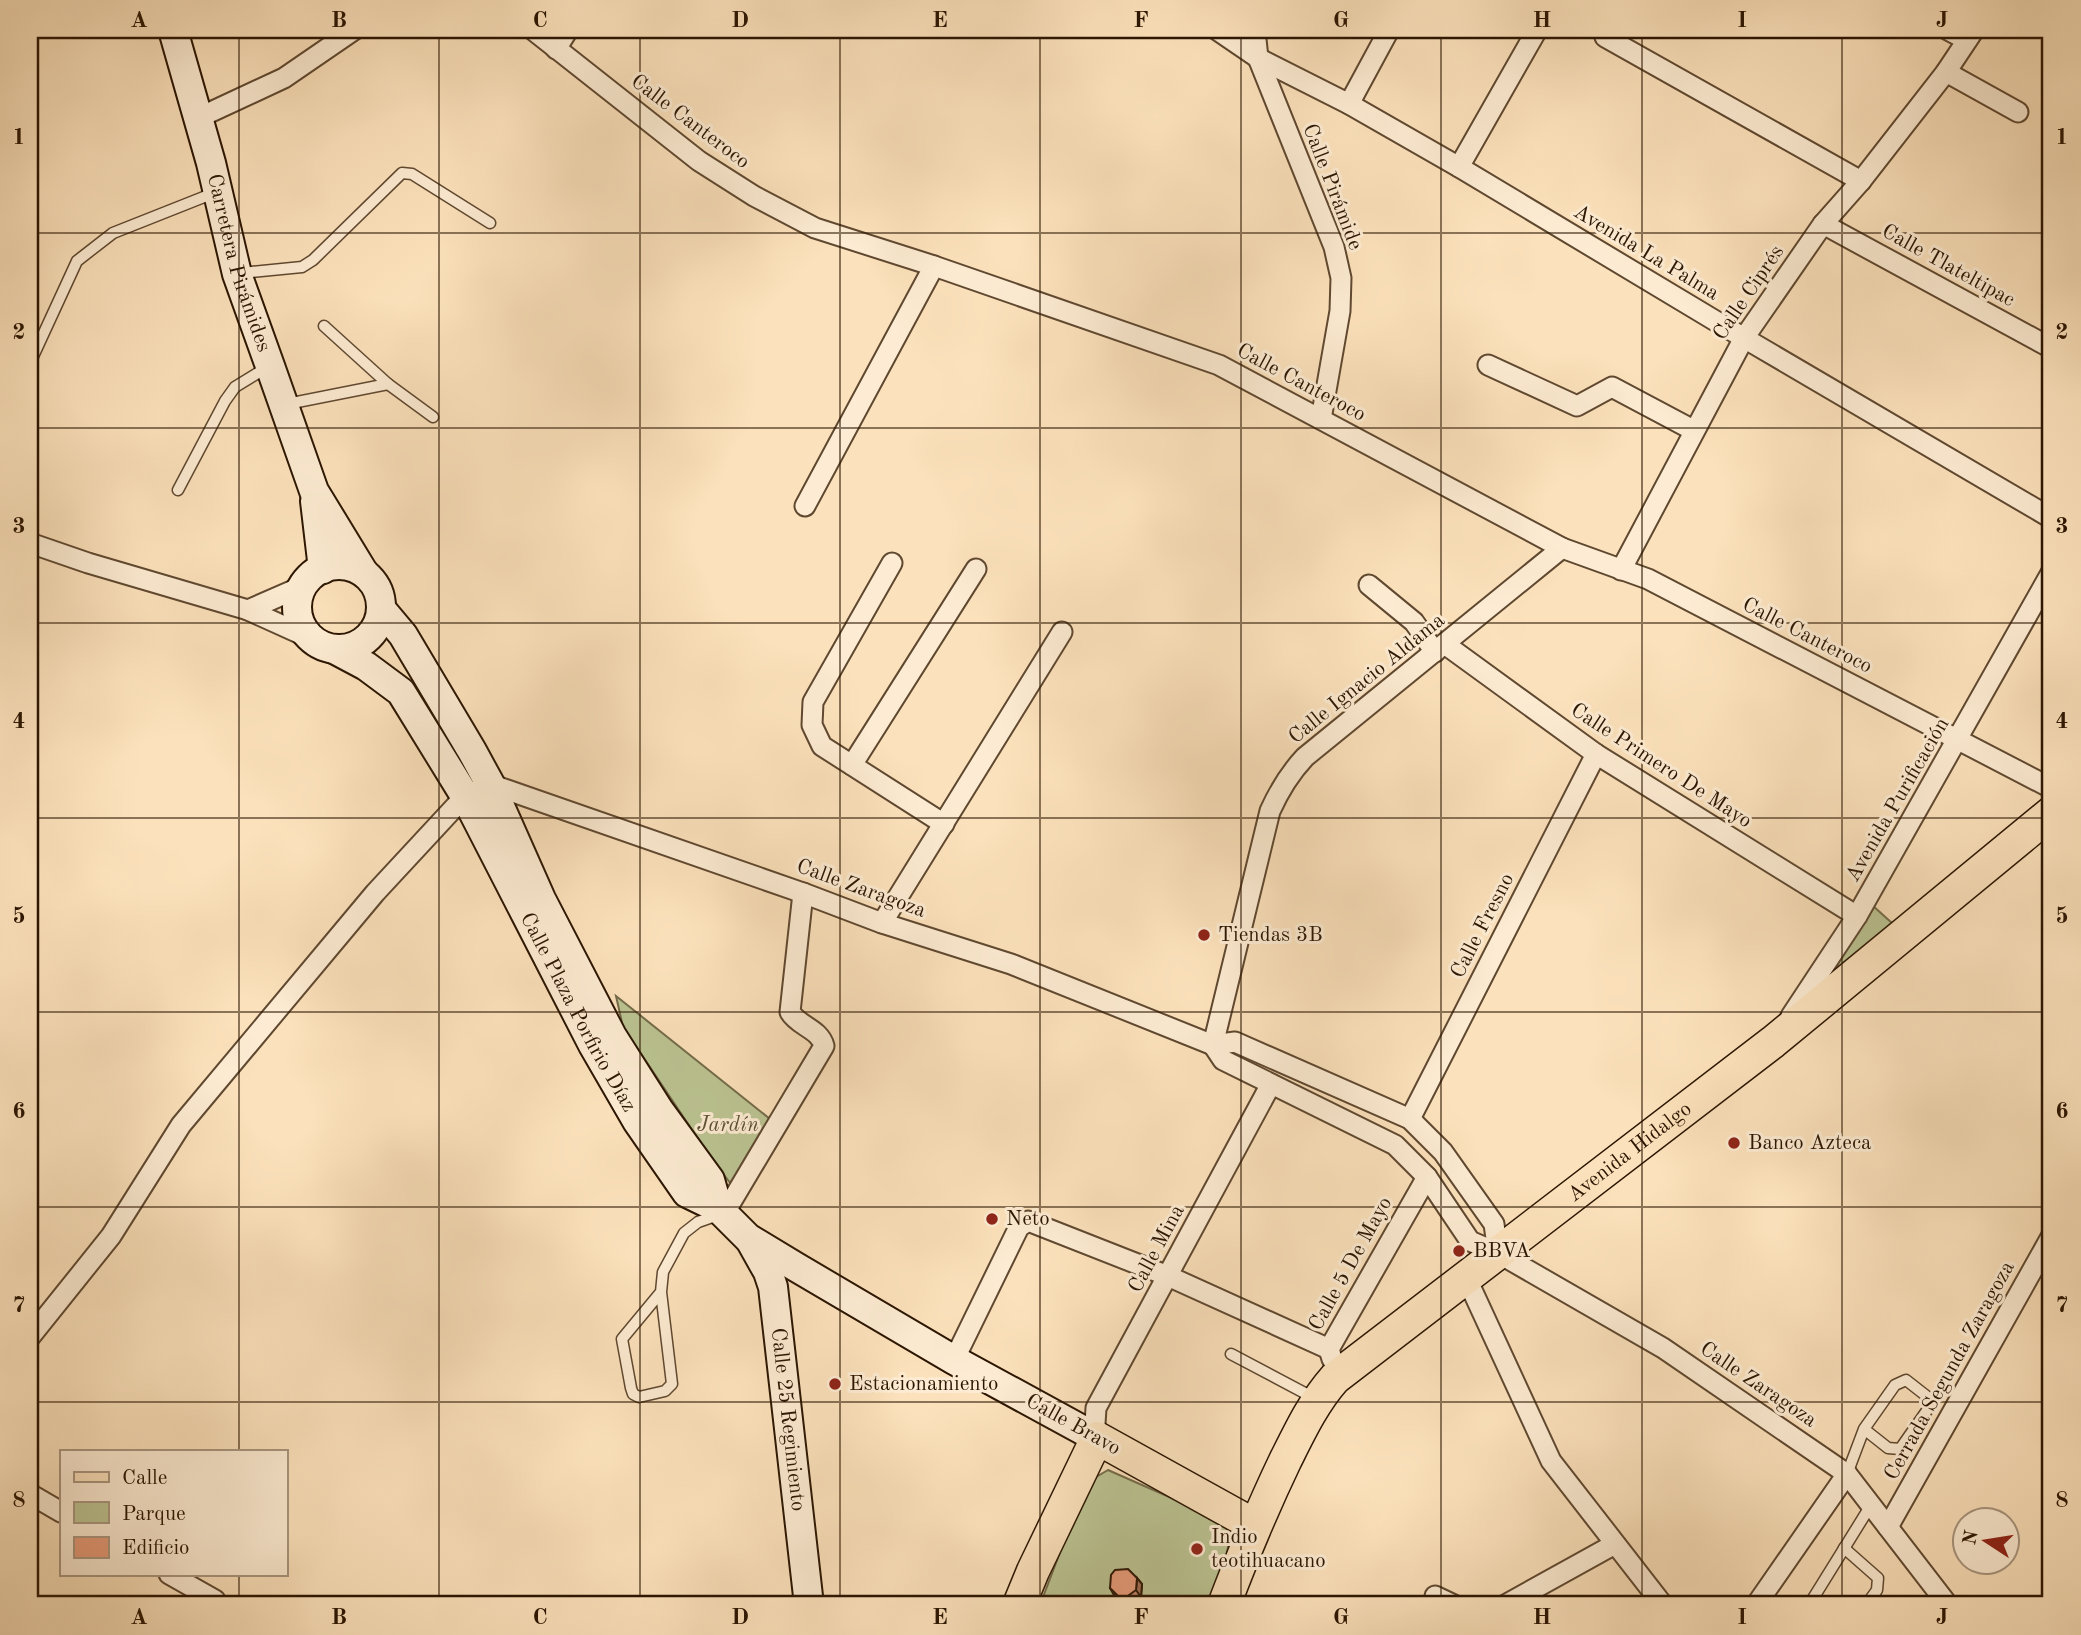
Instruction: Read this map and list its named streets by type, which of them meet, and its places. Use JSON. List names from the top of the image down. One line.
{"streets":{"main road":["Carretera Pirámides","Calle Plaza Porfirio Díaz","Avenida Hidalgo","Calle 25 Regimiento","Calle Bravo"],"street":["Calle Canteroco","Calle Pirámide","Avenida La Palma","Calle Tlateltipac","Calle Ciprés","Calle Ignacio Aldama","Calle Primero De Mayo","Avenida Purificación","Calle Zaragoza","Calle Fresno","Calle Mina","Calle 5 De Mayo","Cerrada Segunda Zaragoza"]},"crossings":[["Calle Canteroco","Calle Pirámide"],["Calle Canteroco","Calle Ciprés"],["Calle Canteroco","Calle Ignacio Aldama"],["Calle Canteroco","Avenida Purificación"],["Calle Pirámide","Avenida La Palma"],["Avenida La Palma","Calle Ciprés"],["Calle Tlateltipac","Calle Ciprés"],["Calle Ignacio Aldama","Calle Primero De Mayo"],["Calle Ignacio Aldama","Calle Zaragoza"],["Calle Primero De Mayo","Avenida Purificación"],["Calle Primero De Mayo","Calle Fresno"],["Avenida Purificación","Avenida Hidalgo"],["Calle Zaragoza","Calle Fresno"],["Calle Zaragoza","Calle Plaza Porfirio Díaz"],["Calle Zaragoza","Avenida Hidalgo"],["Calle Zaragoza","Calle Mina"],["Calle Zaragoza","Calle 5 De Mayo"],["Calle Zaragoza","Cerrada Segunda Zaragoza"],["Calle Plaza Porfirio Díaz","Calle 25 Regimiento"],["Calle Plaza Porfirio Díaz","Calle Bravo"],["Avenida Hidalgo","Calle 5 De Mayo"],["Avenida Hidalgo","Calle Bravo"],["Calle Mina","Calle Bravo"],["Calle 25 Regimiento","Calle Bravo"]],"parks":["Jardín"],"places":["Tiendas 3B","Banco Azteca","Neto","BBVA","Estacionamiento","Indio teotihuacano"],"legend":["Calle","Parque","Edificio"],"north":"left","grid":{"columns":["A","B","C","D","E","F","G","H","I","J"],"rows":["1","2","3","4","5","6","7","8"]}}
